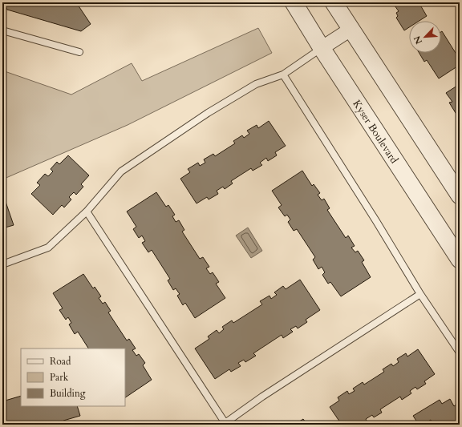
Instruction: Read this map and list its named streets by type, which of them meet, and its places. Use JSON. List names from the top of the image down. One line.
{"streets":{"street":["Kyser Boulevard"]},"legend":["Road","Park","Building"],"north":"bottom left"}
